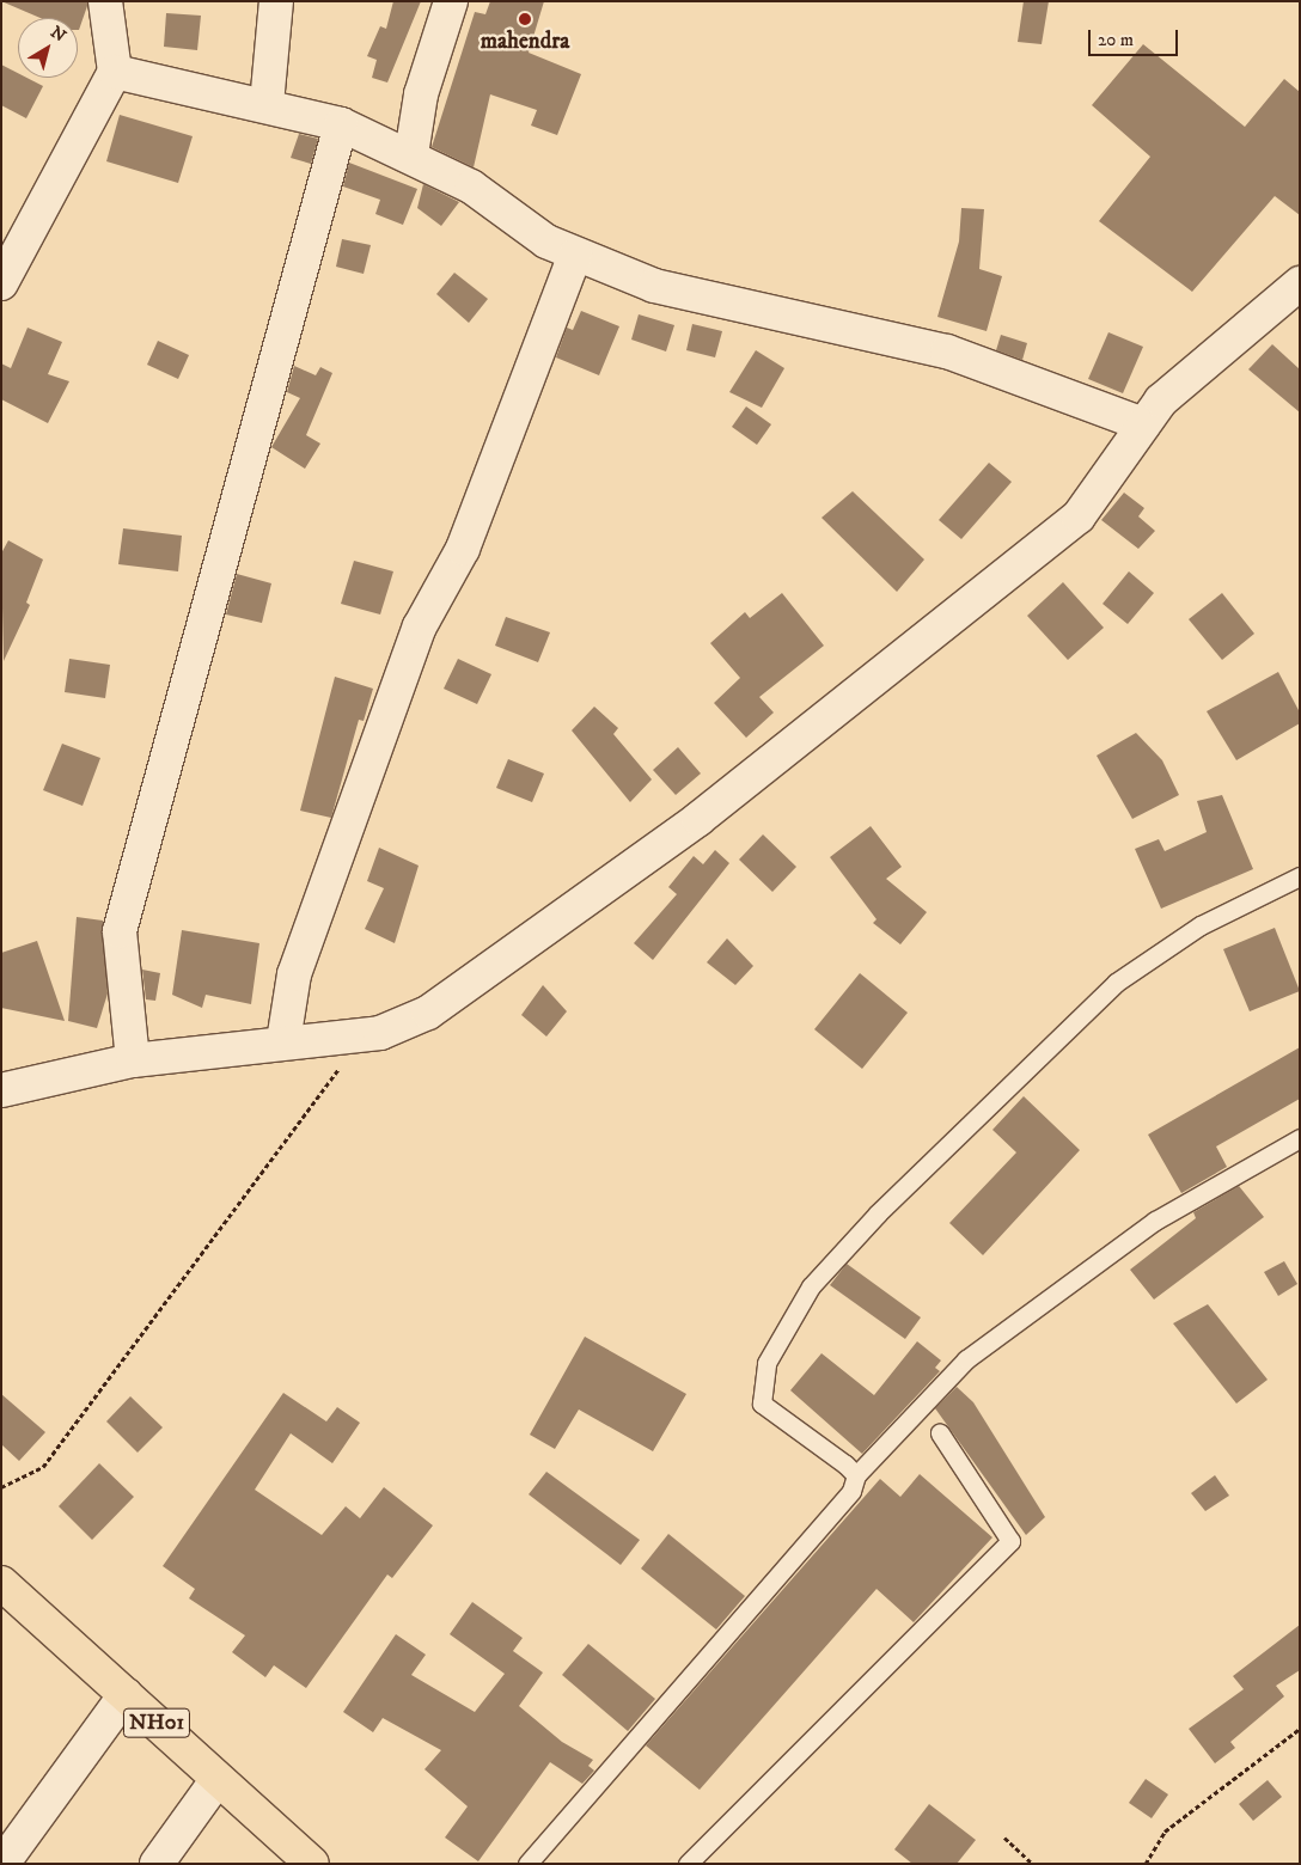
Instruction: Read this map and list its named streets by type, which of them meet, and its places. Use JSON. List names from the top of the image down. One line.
{"streets":{"highway":["NH01"]},"places":["mahendra"],"scale_bar":"20 m","north":"top right"}
